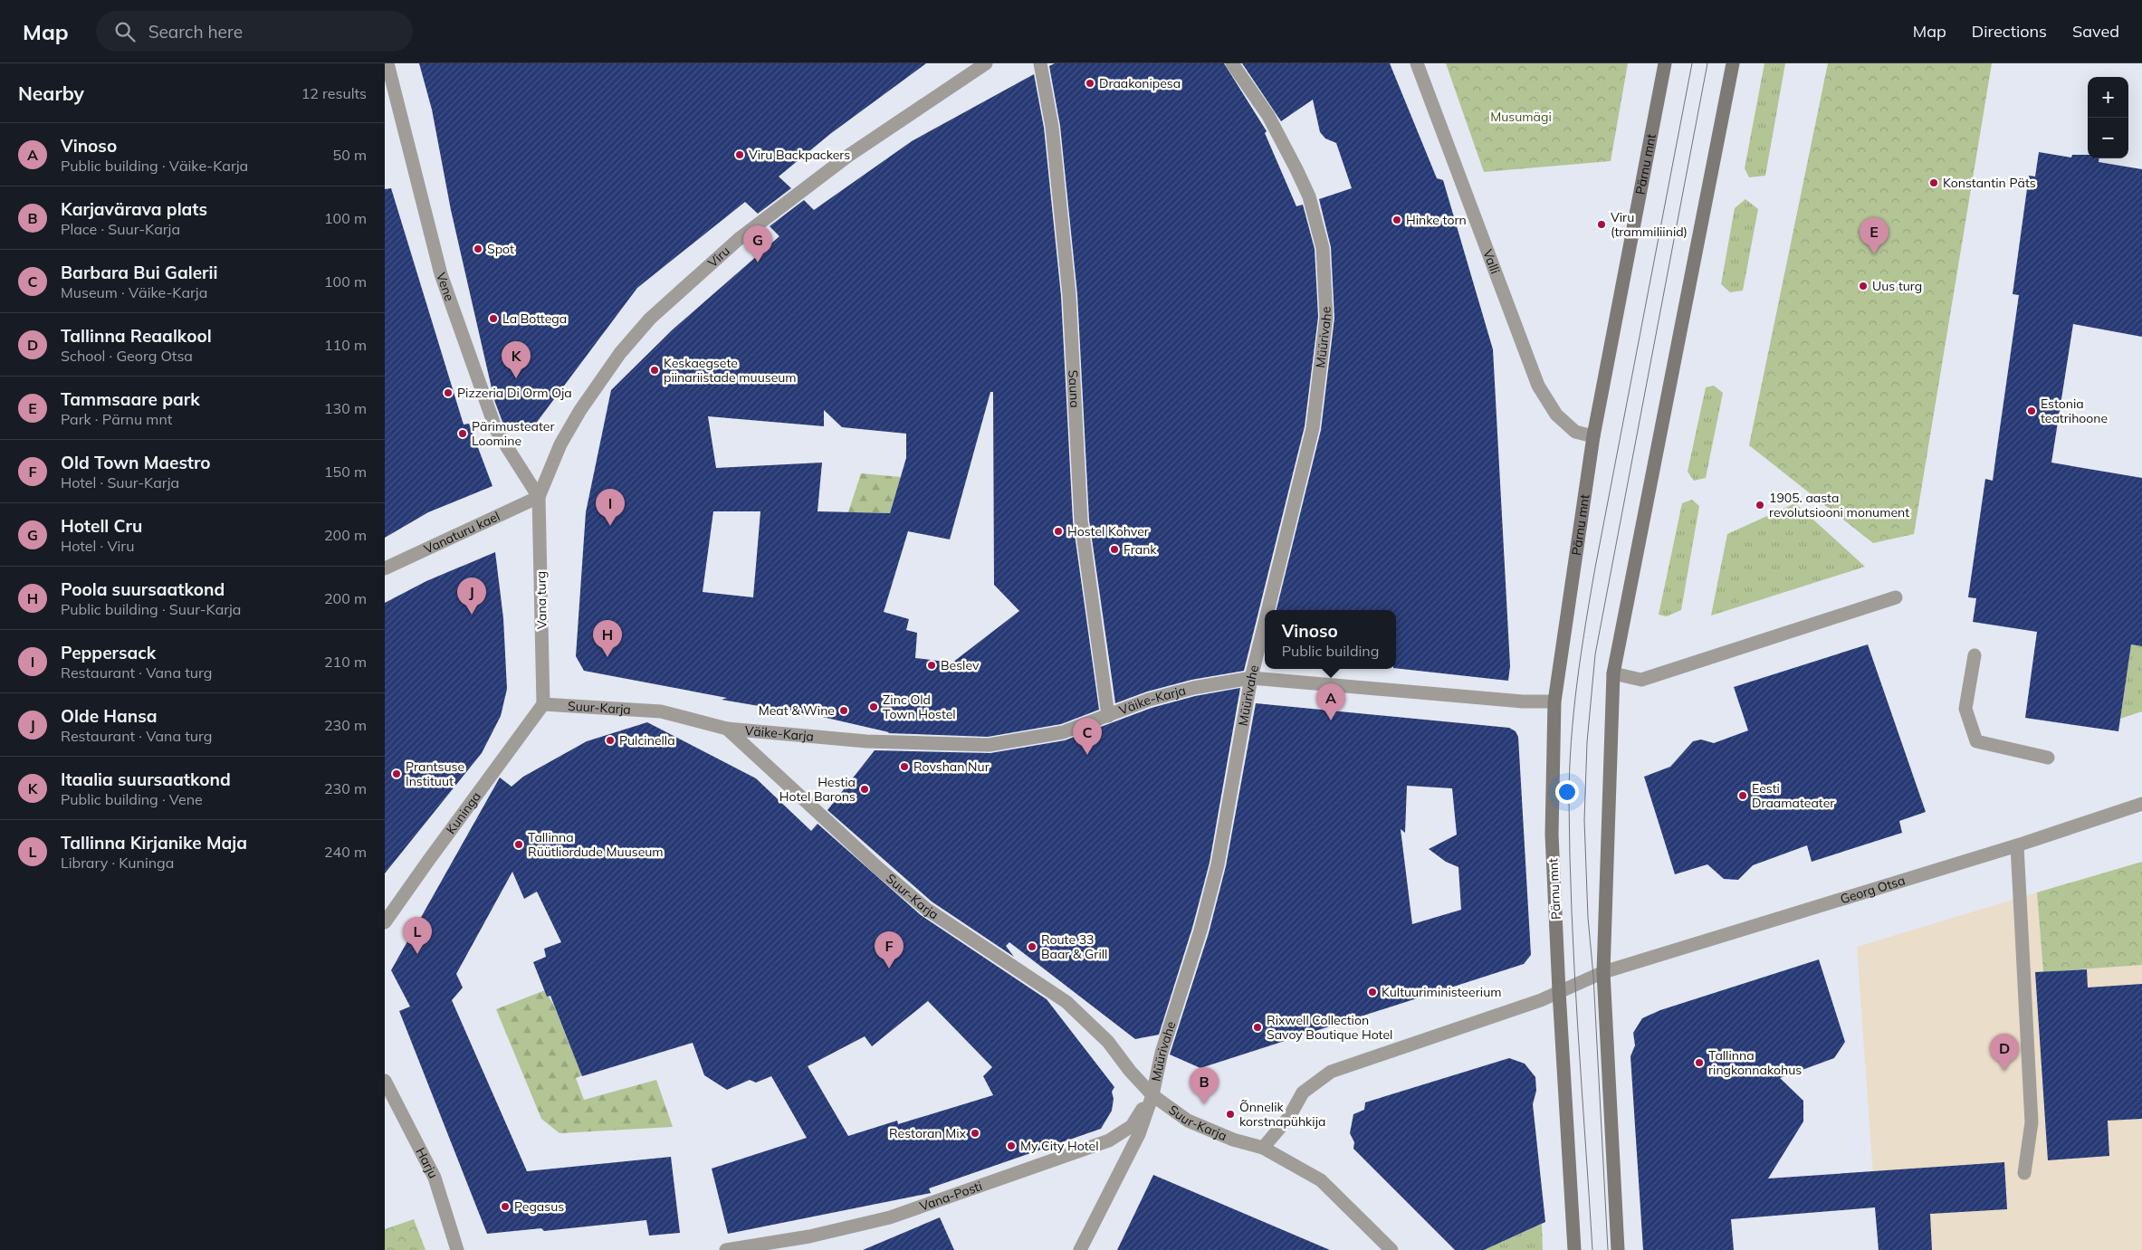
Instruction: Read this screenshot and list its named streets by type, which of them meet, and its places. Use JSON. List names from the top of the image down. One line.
{"streets":{"main road":["Pärnu mnt"],"street":["Viru","Valli","Vene","Müürivahe","Sauna","Vanaturu kael","Vana turg","Väike-Karja","Suur-Karja","Kuninga","Georg Otsa","Harju","Vana-Posti"]},"crossings":[["Pärnu mnt","Valli"],["Pärnu mnt","Väike-Karja"],["Viru","Vene"],["Viru","Vanaturu kael"],["Viru","Vana turg"],["Vene","Vanaturu kael"],["Vene","Vana turg"],["Müürivahe","Väike-Karja"],["Müürivahe","Suur-Karja"],["Müürivahe","Vana-Posti"],["Sauna","Väike-Karja"],["Vanaturu kael","Vana turg"],["Vana turg","Suur-Karja"],["Vana turg","Kuninga"],["Väike-Karja","Suur-Karja"],["Suur-Karja","Kuninga"],["Suur-Karja","Vana-Posti"]],"parks":["Musumägi"],"places":["Draakonipesa","Viru Backpackers","Konstantin Päts","Hinke torn","Viru (trammiliinid)","Spot","Uus turg","La Bottega","Keskaegsete piinariistade muuseum","Pizzeria Di Orm Oja","Estonia teatrihoone","Pärimusteater Loomine","1905. aasta revolutsiooni monument","Hostel Kohver","Frank","Beslev","Zinc Old Town Hostel","Meat & Wine","Pulcinella","Rovshan Nur","Prantsuse Instituut","Hestia Hotel Barons","Eesti Draamateater","Tallinna Rüütliordude Muuseum","Route 33 Baar & Grill","Kultuuriministeerium","Rixwell Collection Savoy Boutique Hotel","Tallinna ringkonnakohus","Õnnelik korstnapühkija","Restoran Mix","My City Hotel","Pegasus"],"page":{"header":"Map","search":"Search here","nav":["Map","Directions","Saved"],"heading":["Nearby","12 results"],"map_buttons":["+","−"],"list":[{"mark":"A","name":"Vinoso","note":"Public building · Väike-Karja","value":"50 m"},{"mark":"B","name":"Karjavärava plats","note":"Place · Suur-Karja","value":"100 m"},{"mark":"C","name":"Barbara Bui Galerii","note":"Museum · Väike-Karja","value":"100 m"},{"mark":"D","name":"Tallinna Reaalkool","note":"School · Georg Otsa","value":"110 m"},{"mark":"E","name":"Tammsaare park","note":"Park · Pärnu mnt","value":"130 m"},{"mark":"F","name":"Old Town Maestro","note":"Hotel · Suur-Karja","value":"150 m"},{"mark":"G","name":"Hotell Cru","note":"Hotel · Viru","value":"200 m"},{"mark":"H","name":"Poola suursaatkond","note":"Public building · Suur-Karja","value":"200 m"},{"mark":"I","name":"Peppersack","note":"Restaurant · Vana turg","value":"210 m"},{"mark":"J","name":"Olde Hansa","note":"Restaurant · Vana turg","value":"230 m"},{"mark":"K","name":"Itaalia suursaatkond","note":"Public building · Vene","value":"230 m"},{"mark":"L","name":"Tallinna Kirjanike Maja","note":"Library · Kuninga","value":"240 m"}],"pins":["E","G","K","I","J","H","A","C","L","F","D","B"],"popup":["Vinoso","Public building"]}}
